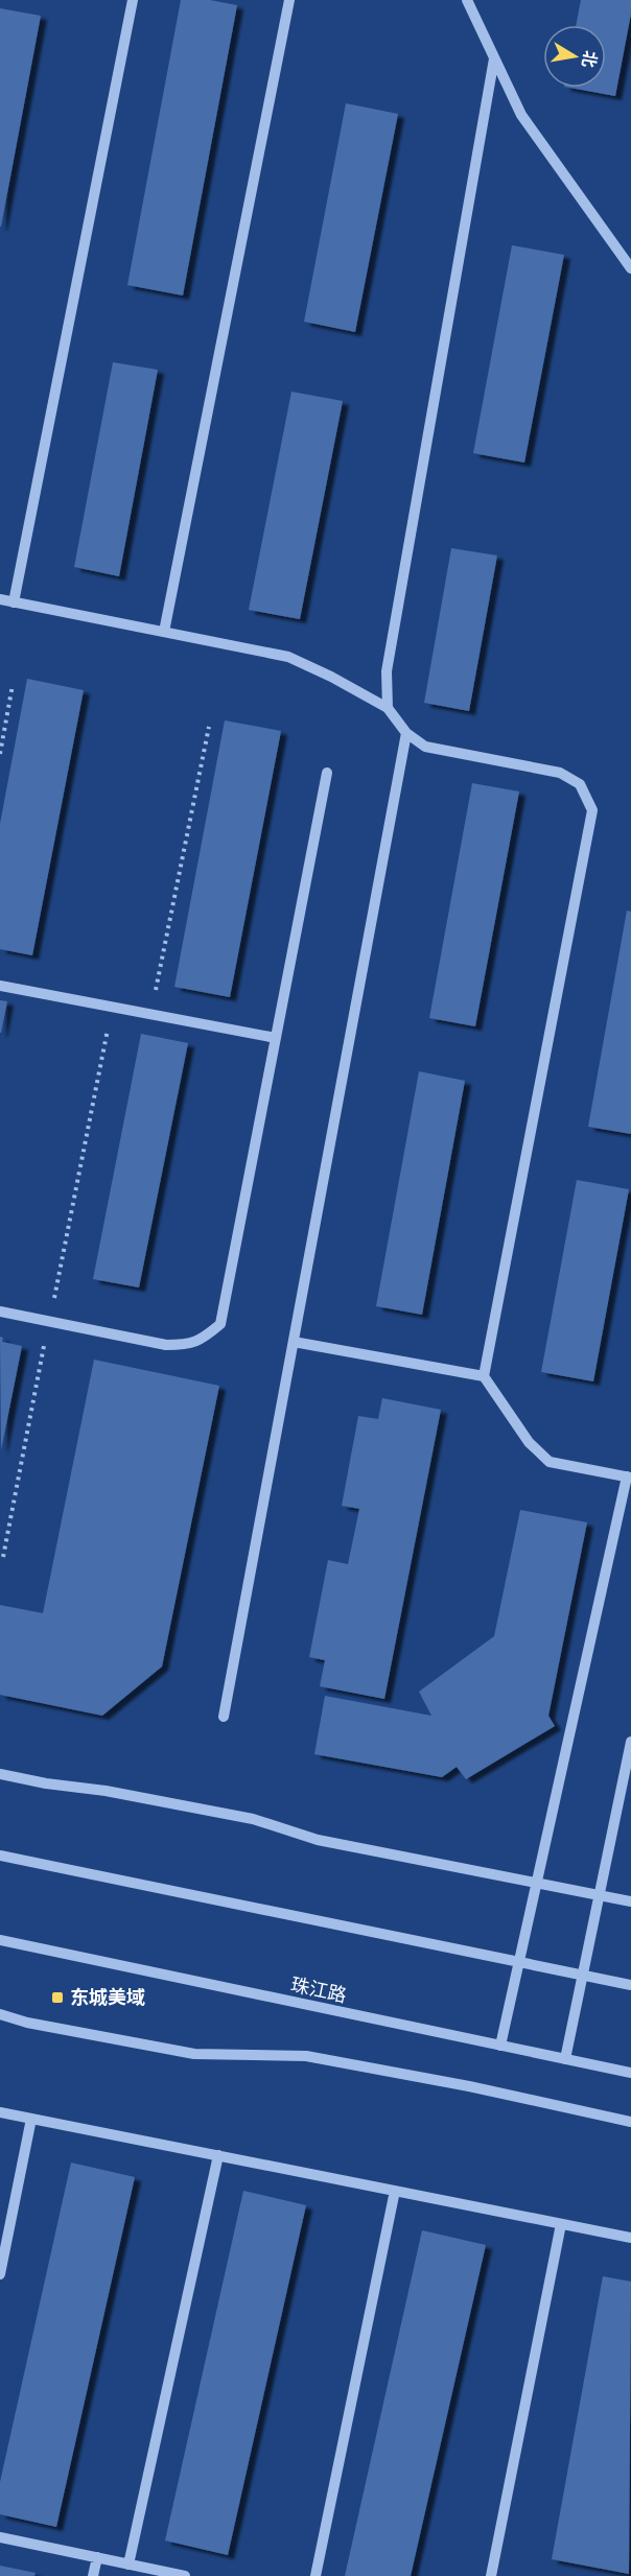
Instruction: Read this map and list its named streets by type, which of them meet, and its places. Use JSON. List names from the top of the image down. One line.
{"streets":{"street":["珠江路"]},"places":{"transit":["东城美域"]},"north":"right"}
